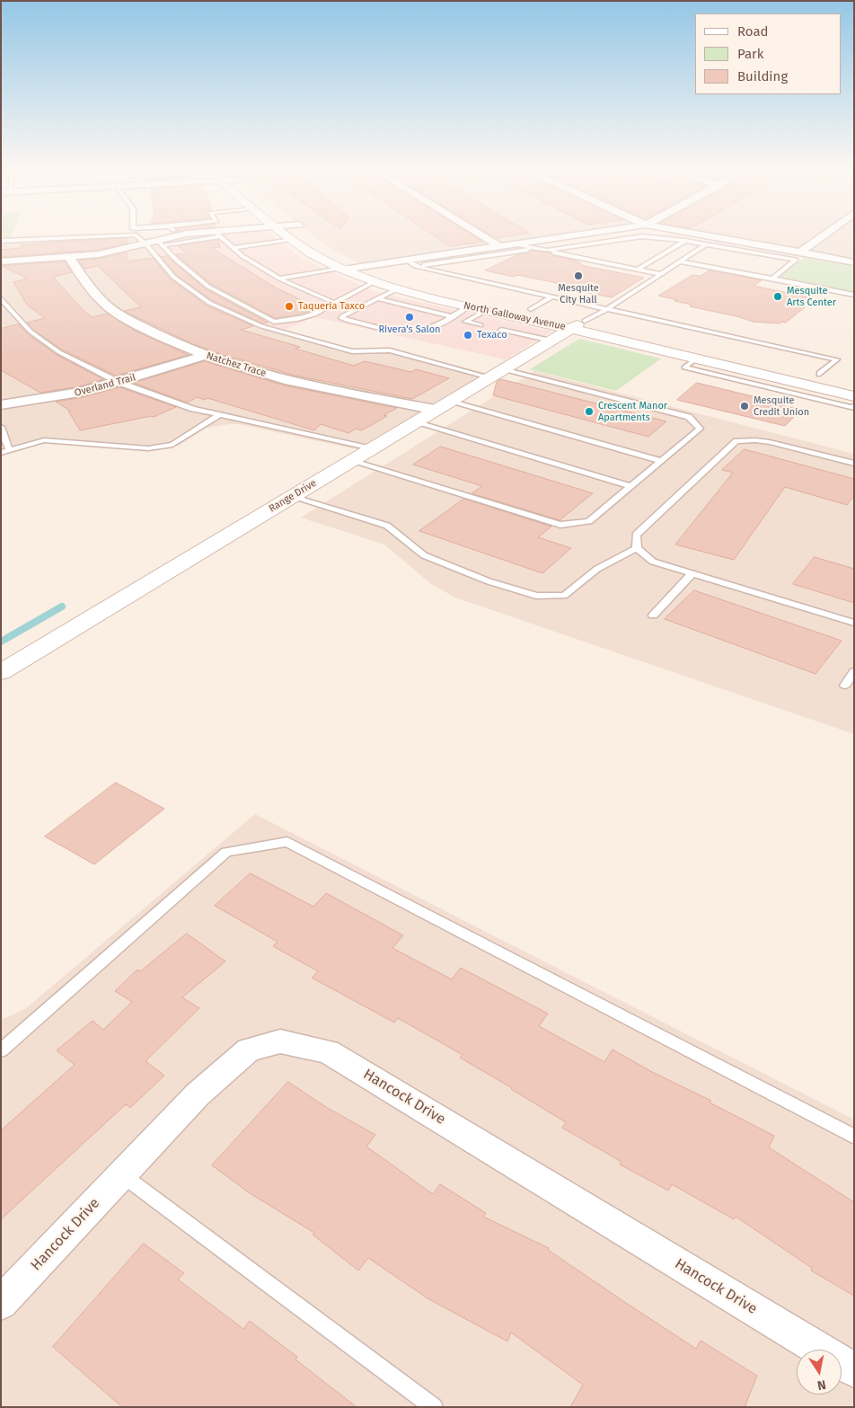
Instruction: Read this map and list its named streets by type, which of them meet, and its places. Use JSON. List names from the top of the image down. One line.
{"streets":{"main road":["North Galloway Avenue","Range Drive"],"street":["Natchez Trace","Overland Trail","Hancock Drive"]},"crossings":[["North Galloway Avenue","Range Drive"],["Natchez Trace","Overland Trail"],["Natchez Trace","Range Drive"]],"places":["Mesquite City Hall","Mesquite Arts Center","Taqueria Taxco","Rivera's Salon","Texaco","Mesquite Credit Union","Crescent Manor Apartments"],"legend":["Road","Park","Building"],"north":"bottom"}
